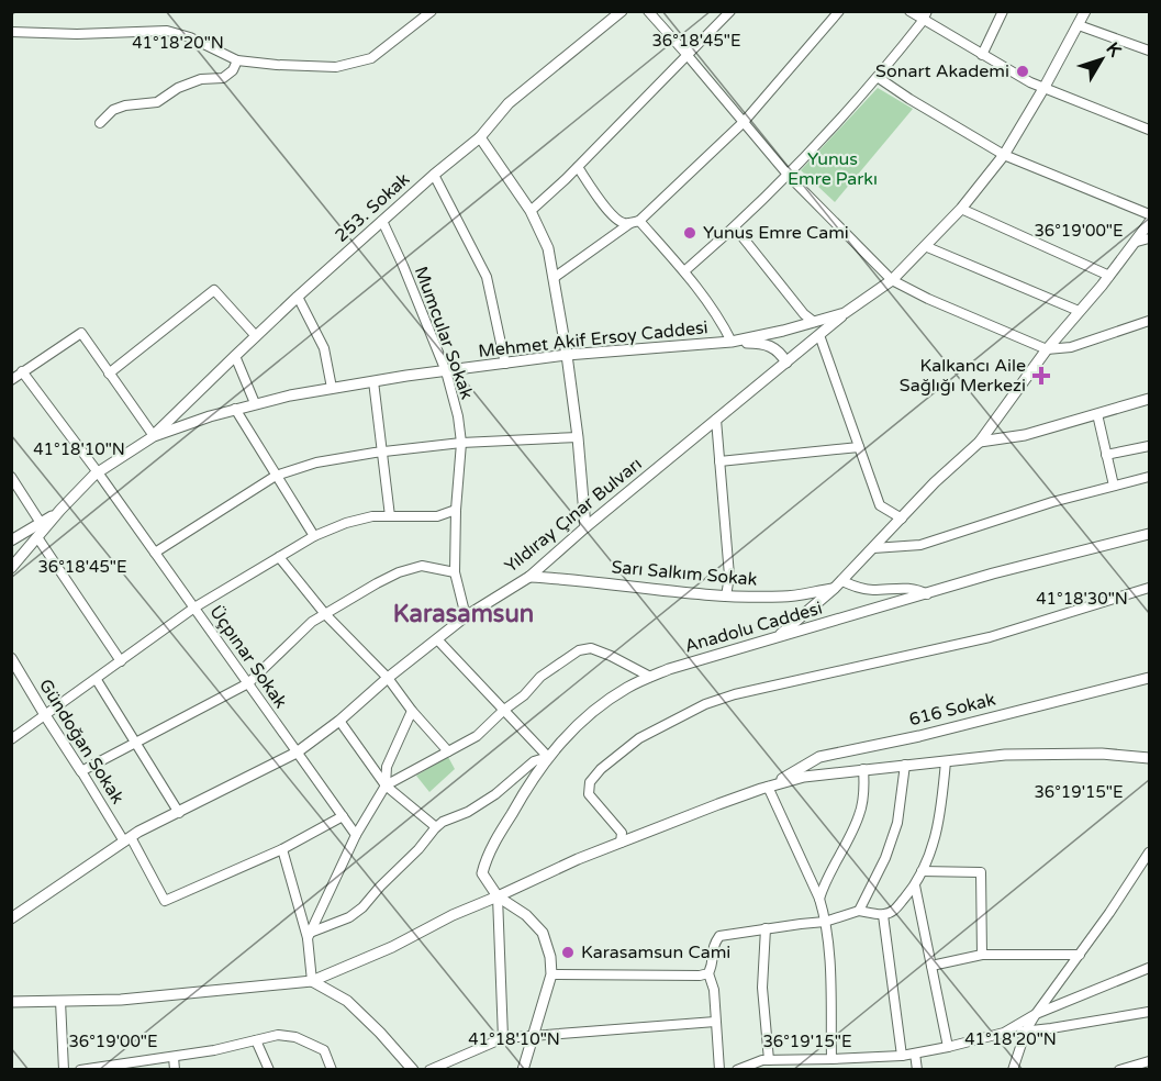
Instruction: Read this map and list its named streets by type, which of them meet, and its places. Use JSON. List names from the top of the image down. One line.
{"streets":{"street":["253. Sokak","Mumcular Sokak","Mehmet Akif Ersoy Caddesi","Yıldıray Çınar Bulvarı","Sarı Salkım Sokak","Anadolu Caddesi","Üçpınar Sokak","616 Sokak","Gündoğan Sokak"]},"crossings":[["253. Sokak","Mumcular Sokak"],["253. Sokak","Mehmet Akif Ersoy Caddesi"],["Mumcular Sokak","Mehmet Akif Ersoy Caddesi"],["Mumcular Sokak","Yıldıray Çınar Bulvarı"],["Mehmet Akif Ersoy Caddesi","Yıldıray Çınar Bulvarı"],["Mehmet Akif Ersoy Caddesi","Üçpınar Sokak"],["Yıldıray Çınar Bulvarı","Sarı Salkım Sokak"],["Yıldıray Çınar Bulvarı","Üçpınar Sokak"],["Yıldıray Çınar Bulvarı","Gündoğan Sokak"]],"districts":["Karasamsun"],"parks":["Yunus Emre Parkı"],"places":{"other":["Sonart Akademi","Yunus Emre Cami","Karasamsun Cami"],"health":["Kalkancı Aile Sağlığı Merkezi"]},"north":"top right","coordinates":["36°18'45\"E","41°18'20\"N","36°19'00\"E","41°18'10\"N","41°18'30\"N","36°19'15\"E"]}
